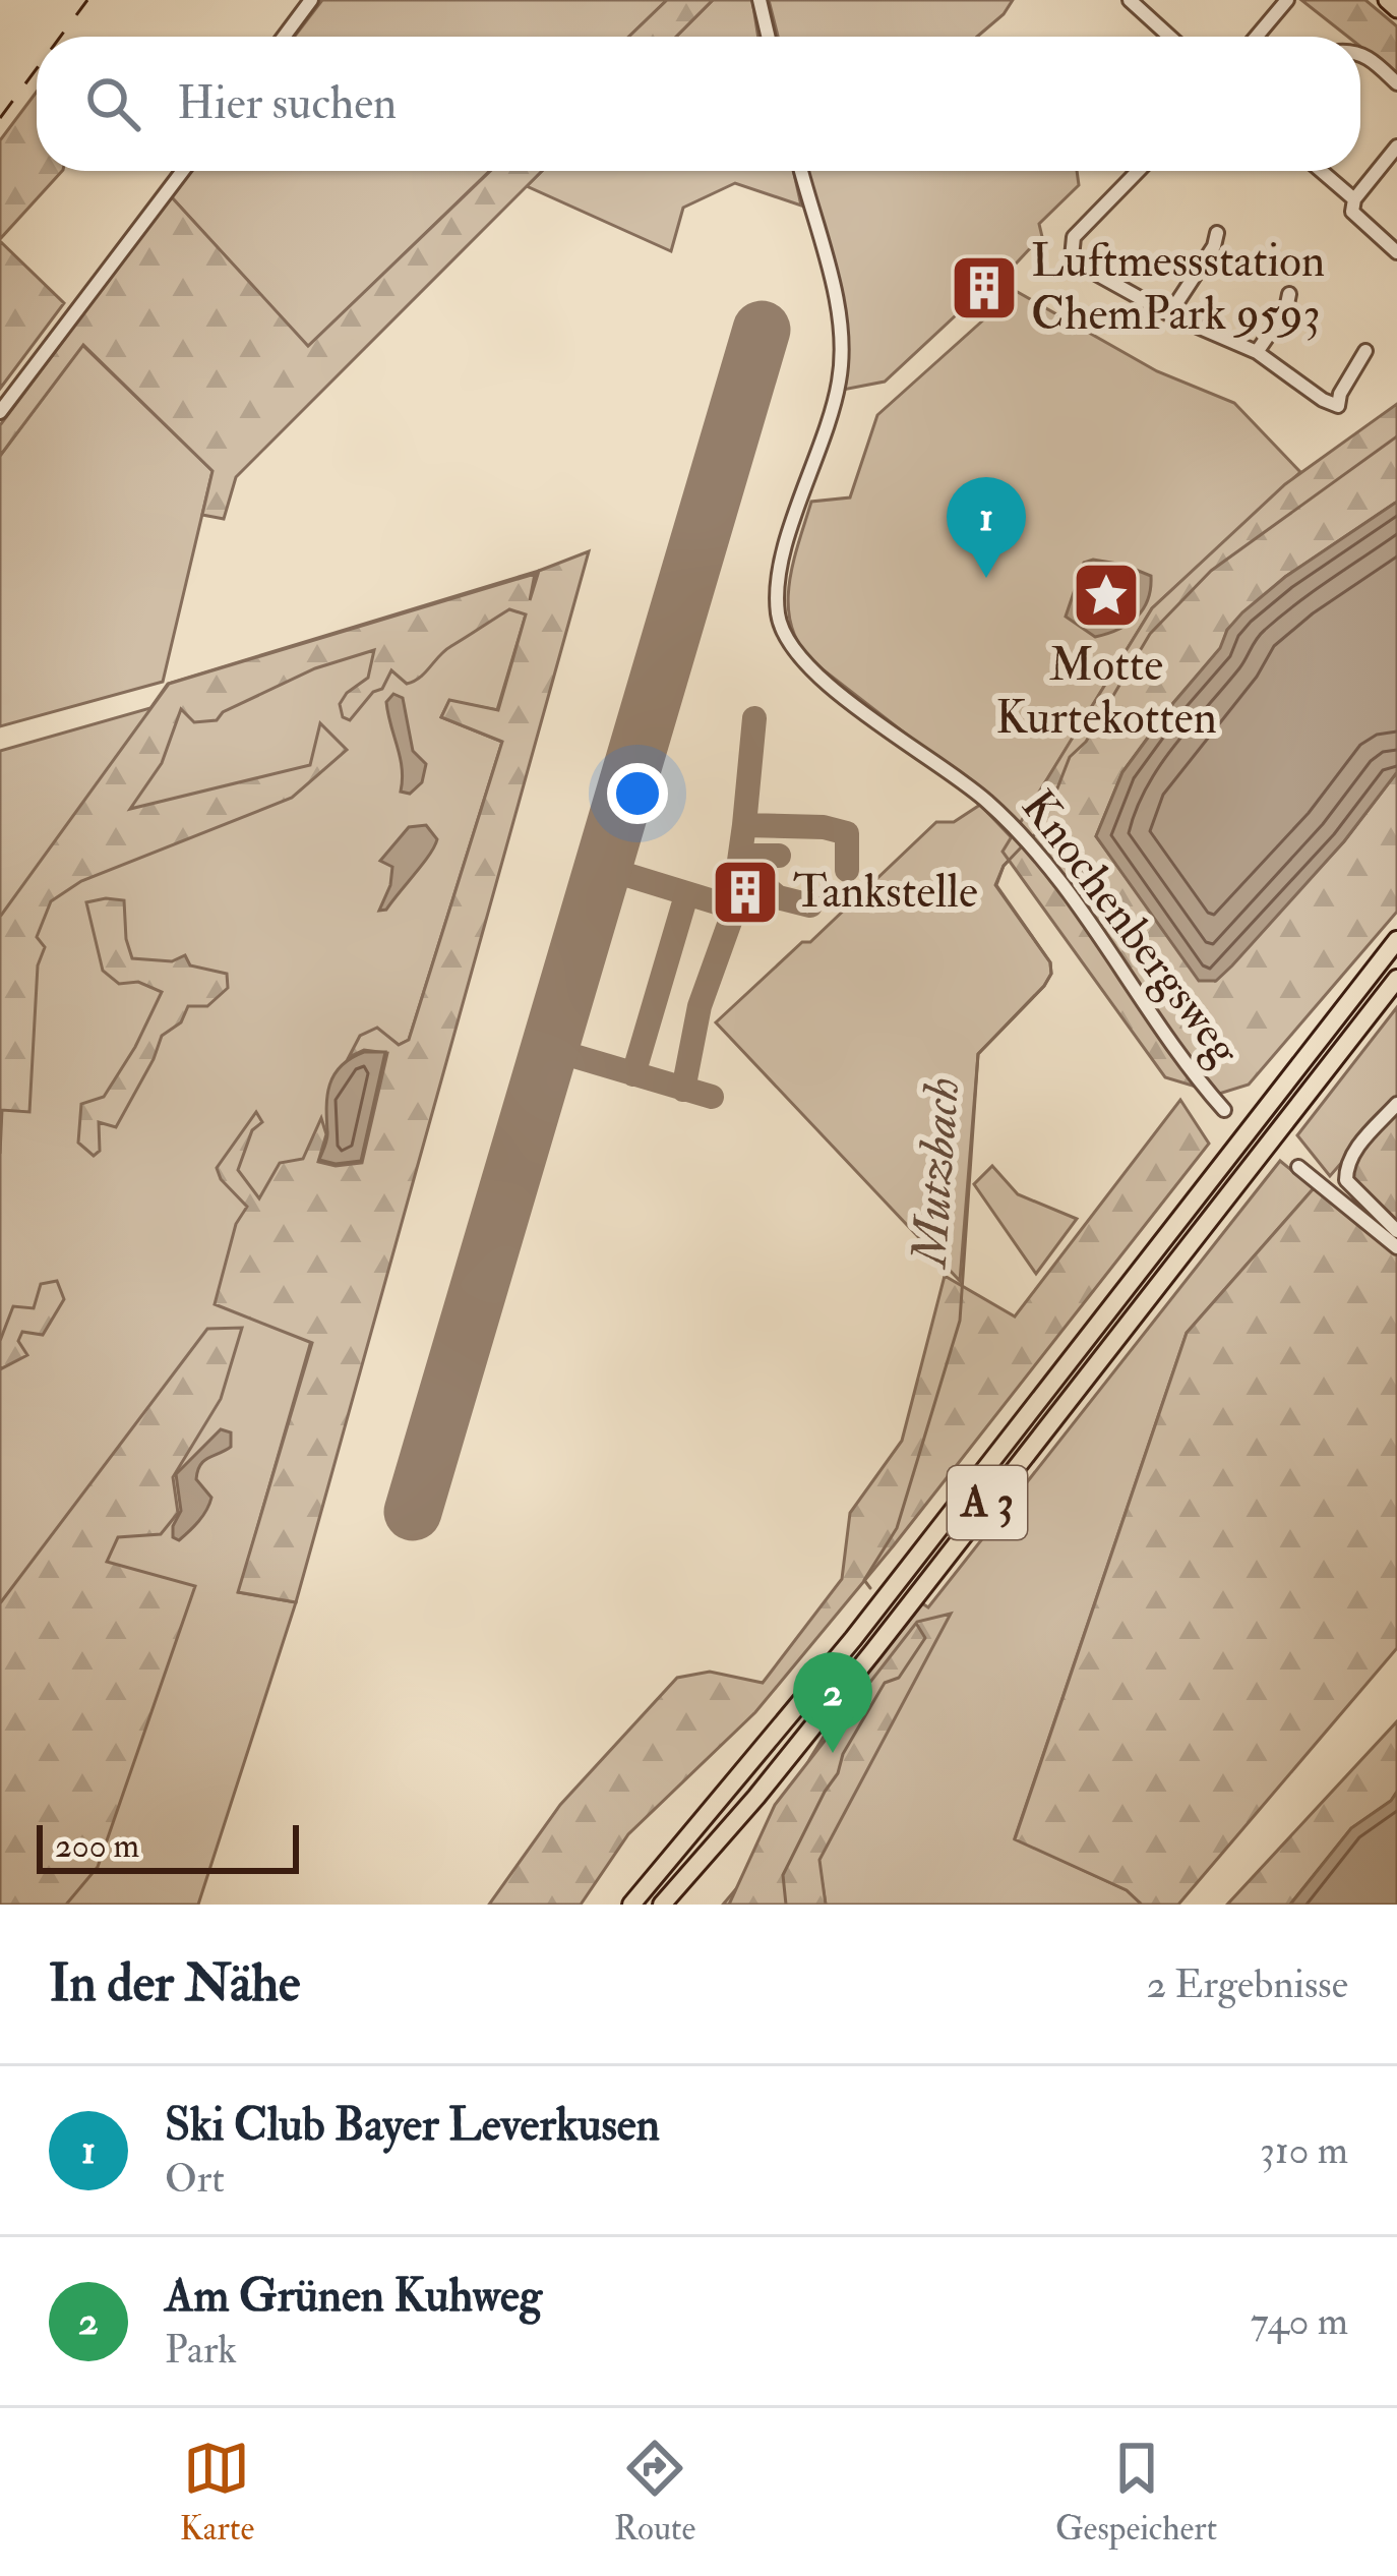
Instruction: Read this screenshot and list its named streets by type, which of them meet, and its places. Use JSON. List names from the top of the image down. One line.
{"streets":{"highway":["A 3"],"street":["Knochenbergsweg"]},"water":["Mutzbach"],"places":{"building":["Luftmessstation ChemPark 9593","Tankstelle"],"place":["Motte Kurtekotten"]},"scale_bar":"200 m","page":{"search":"Hier suchen","pins":["1","2"],"scale":"200 m","heading":["In der Nähe","2 Ergebnisse"],"list":[{"mark":"1","name":"Ski Club Bayer Leverkusen","note":"Ort","value":"310 m"},{"mark":"2","name":"Am Grünen Kuhweg","note":"Park","value":"740 m"}],"nav":["Karte","Route","Gespeichert"]}}
